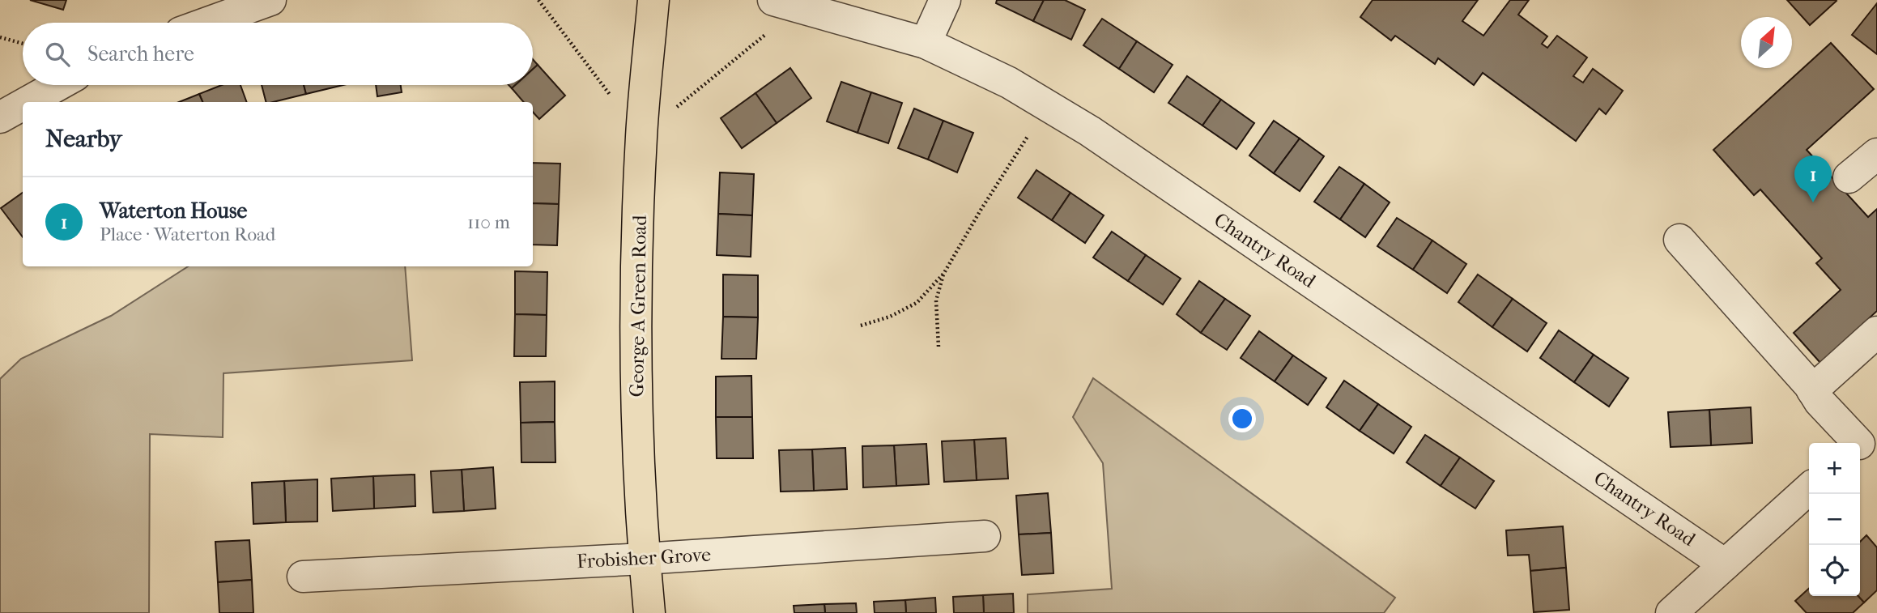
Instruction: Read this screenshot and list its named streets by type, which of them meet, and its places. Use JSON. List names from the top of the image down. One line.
{"streets":{"main road":["George A Green Road"],"street":["Chantry Road","Frobisher Grove"]},"crossings":[["George A Green Road","Frobisher Grove"]],"north":"top right","page":{"search":"Search here","heading":"Nearby","pins":"1","list":[{"mark":"1","name":"Waterton House","note":"Place · Waterton Road","value":"110 m"}],"map_buttons":["+","−"]}}
